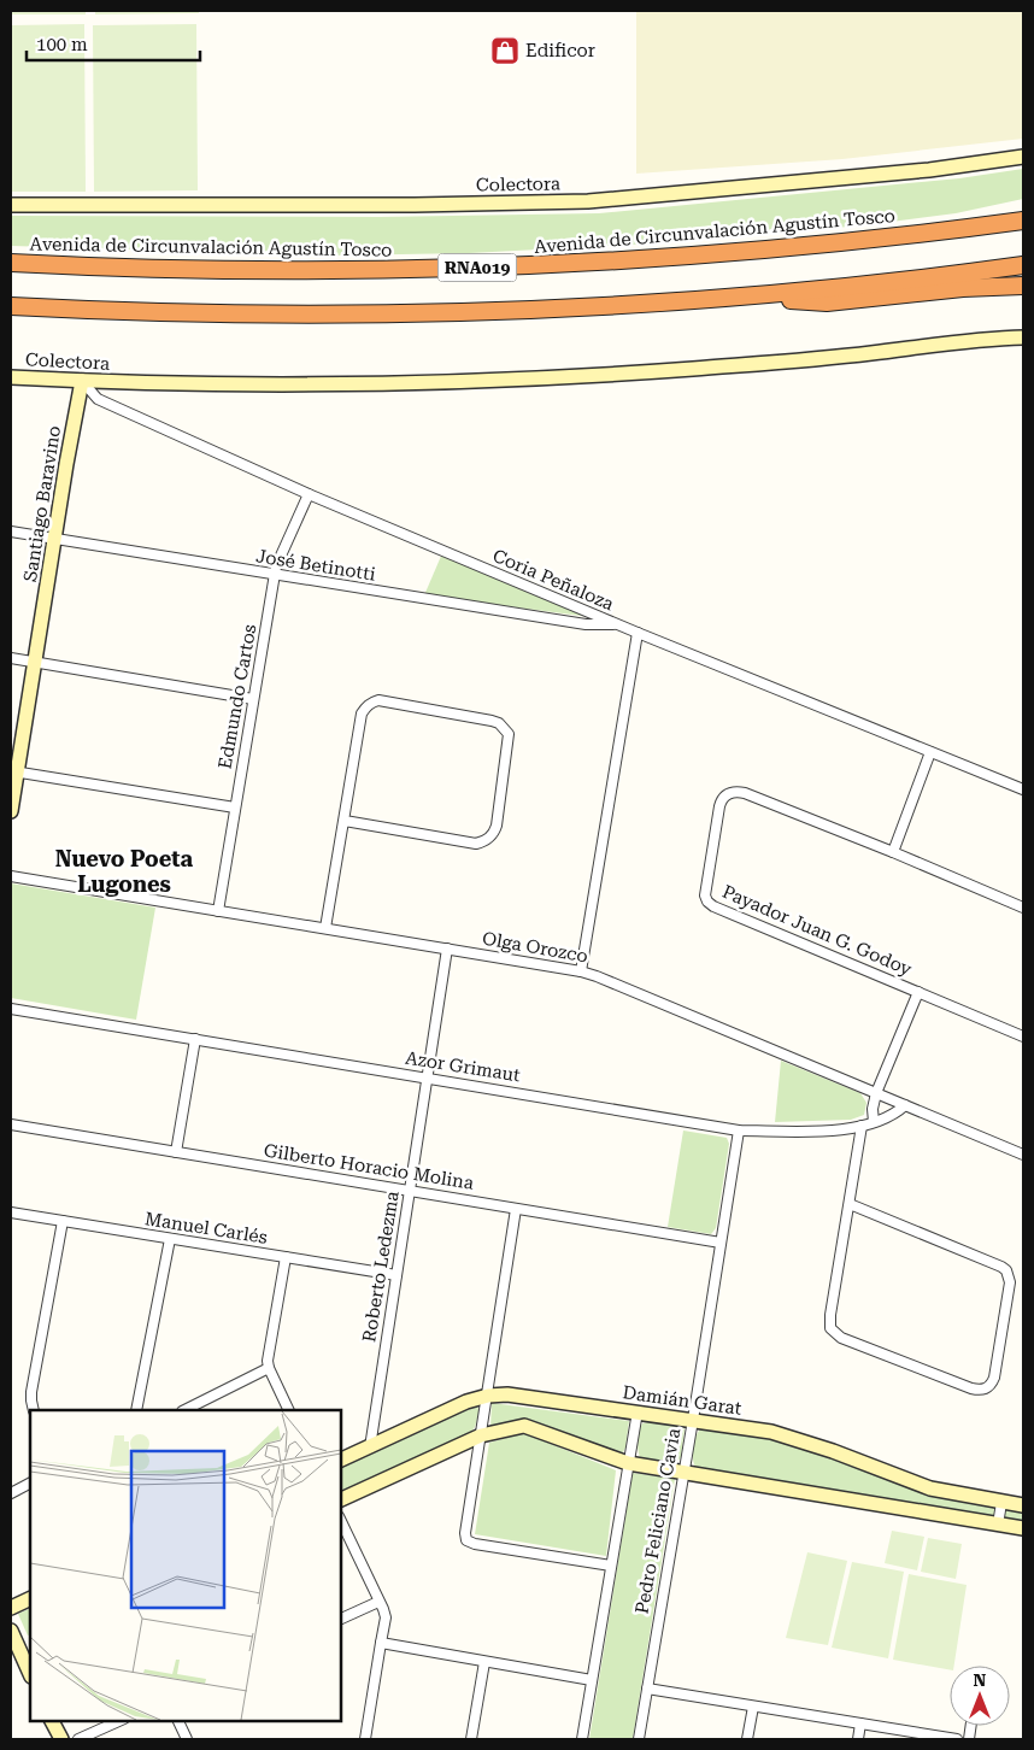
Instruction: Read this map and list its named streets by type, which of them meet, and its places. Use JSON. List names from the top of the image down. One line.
{"streets":{"highway":["Avenida de Circunvalación Agustín Tosco","RNA019"],"main road":["Colectora","Santiago Baravino","Damián Garat"],"street":["José Betinotti","Coria Peñaloza","Edmundo Cartos","Payador Juan G. Godoy","Olga Orozco","Azor Grimaut","Gilberto Horacio Molina","Manuel Carlés","Roberto Ledezma","Pedro Feliciano Cavia"]},"crossings":[["Colectora","Santiago Baravino"],["Colectora","Coria Peñaloza"],["Santiago Baravino","José Betinotti"],["Santiago Baravino","Coria Peñaloza"],["José Betinotti","Coria Peñaloza"],["José Betinotti","Edmundo Cartos"],["Coria Peñaloza","Edmundo Cartos"],["Edmundo Cartos","Olga Orozco"],["Payador Juan G. Godoy","Olga Orozco"],["Payador Juan G. Godoy","Azor Grimaut"],["Olga Orozco","Azor Grimaut"],["Olga Orozco","Roberto Ledezma"],["Azor Grimaut","Roberto Ledezma"],["Azor Grimaut","Pedro Feliciano Cavia"],["Gilberto Horacio Molina","Roberto Ledezma"],["Gilberto Horacio Molina","Pedro Feliciano Cavia"],["Manuel Carlés","Roberto Ledezma"],["Roberto Ledezma","Damián Garat"],["Damián Garat","Pedro Feliciano Cavia"]],"districts":["Nuevo Poeta Lugones"],"places":{"shop":["Edificor"]},"scale_bar":"100 m","north":"top"}
